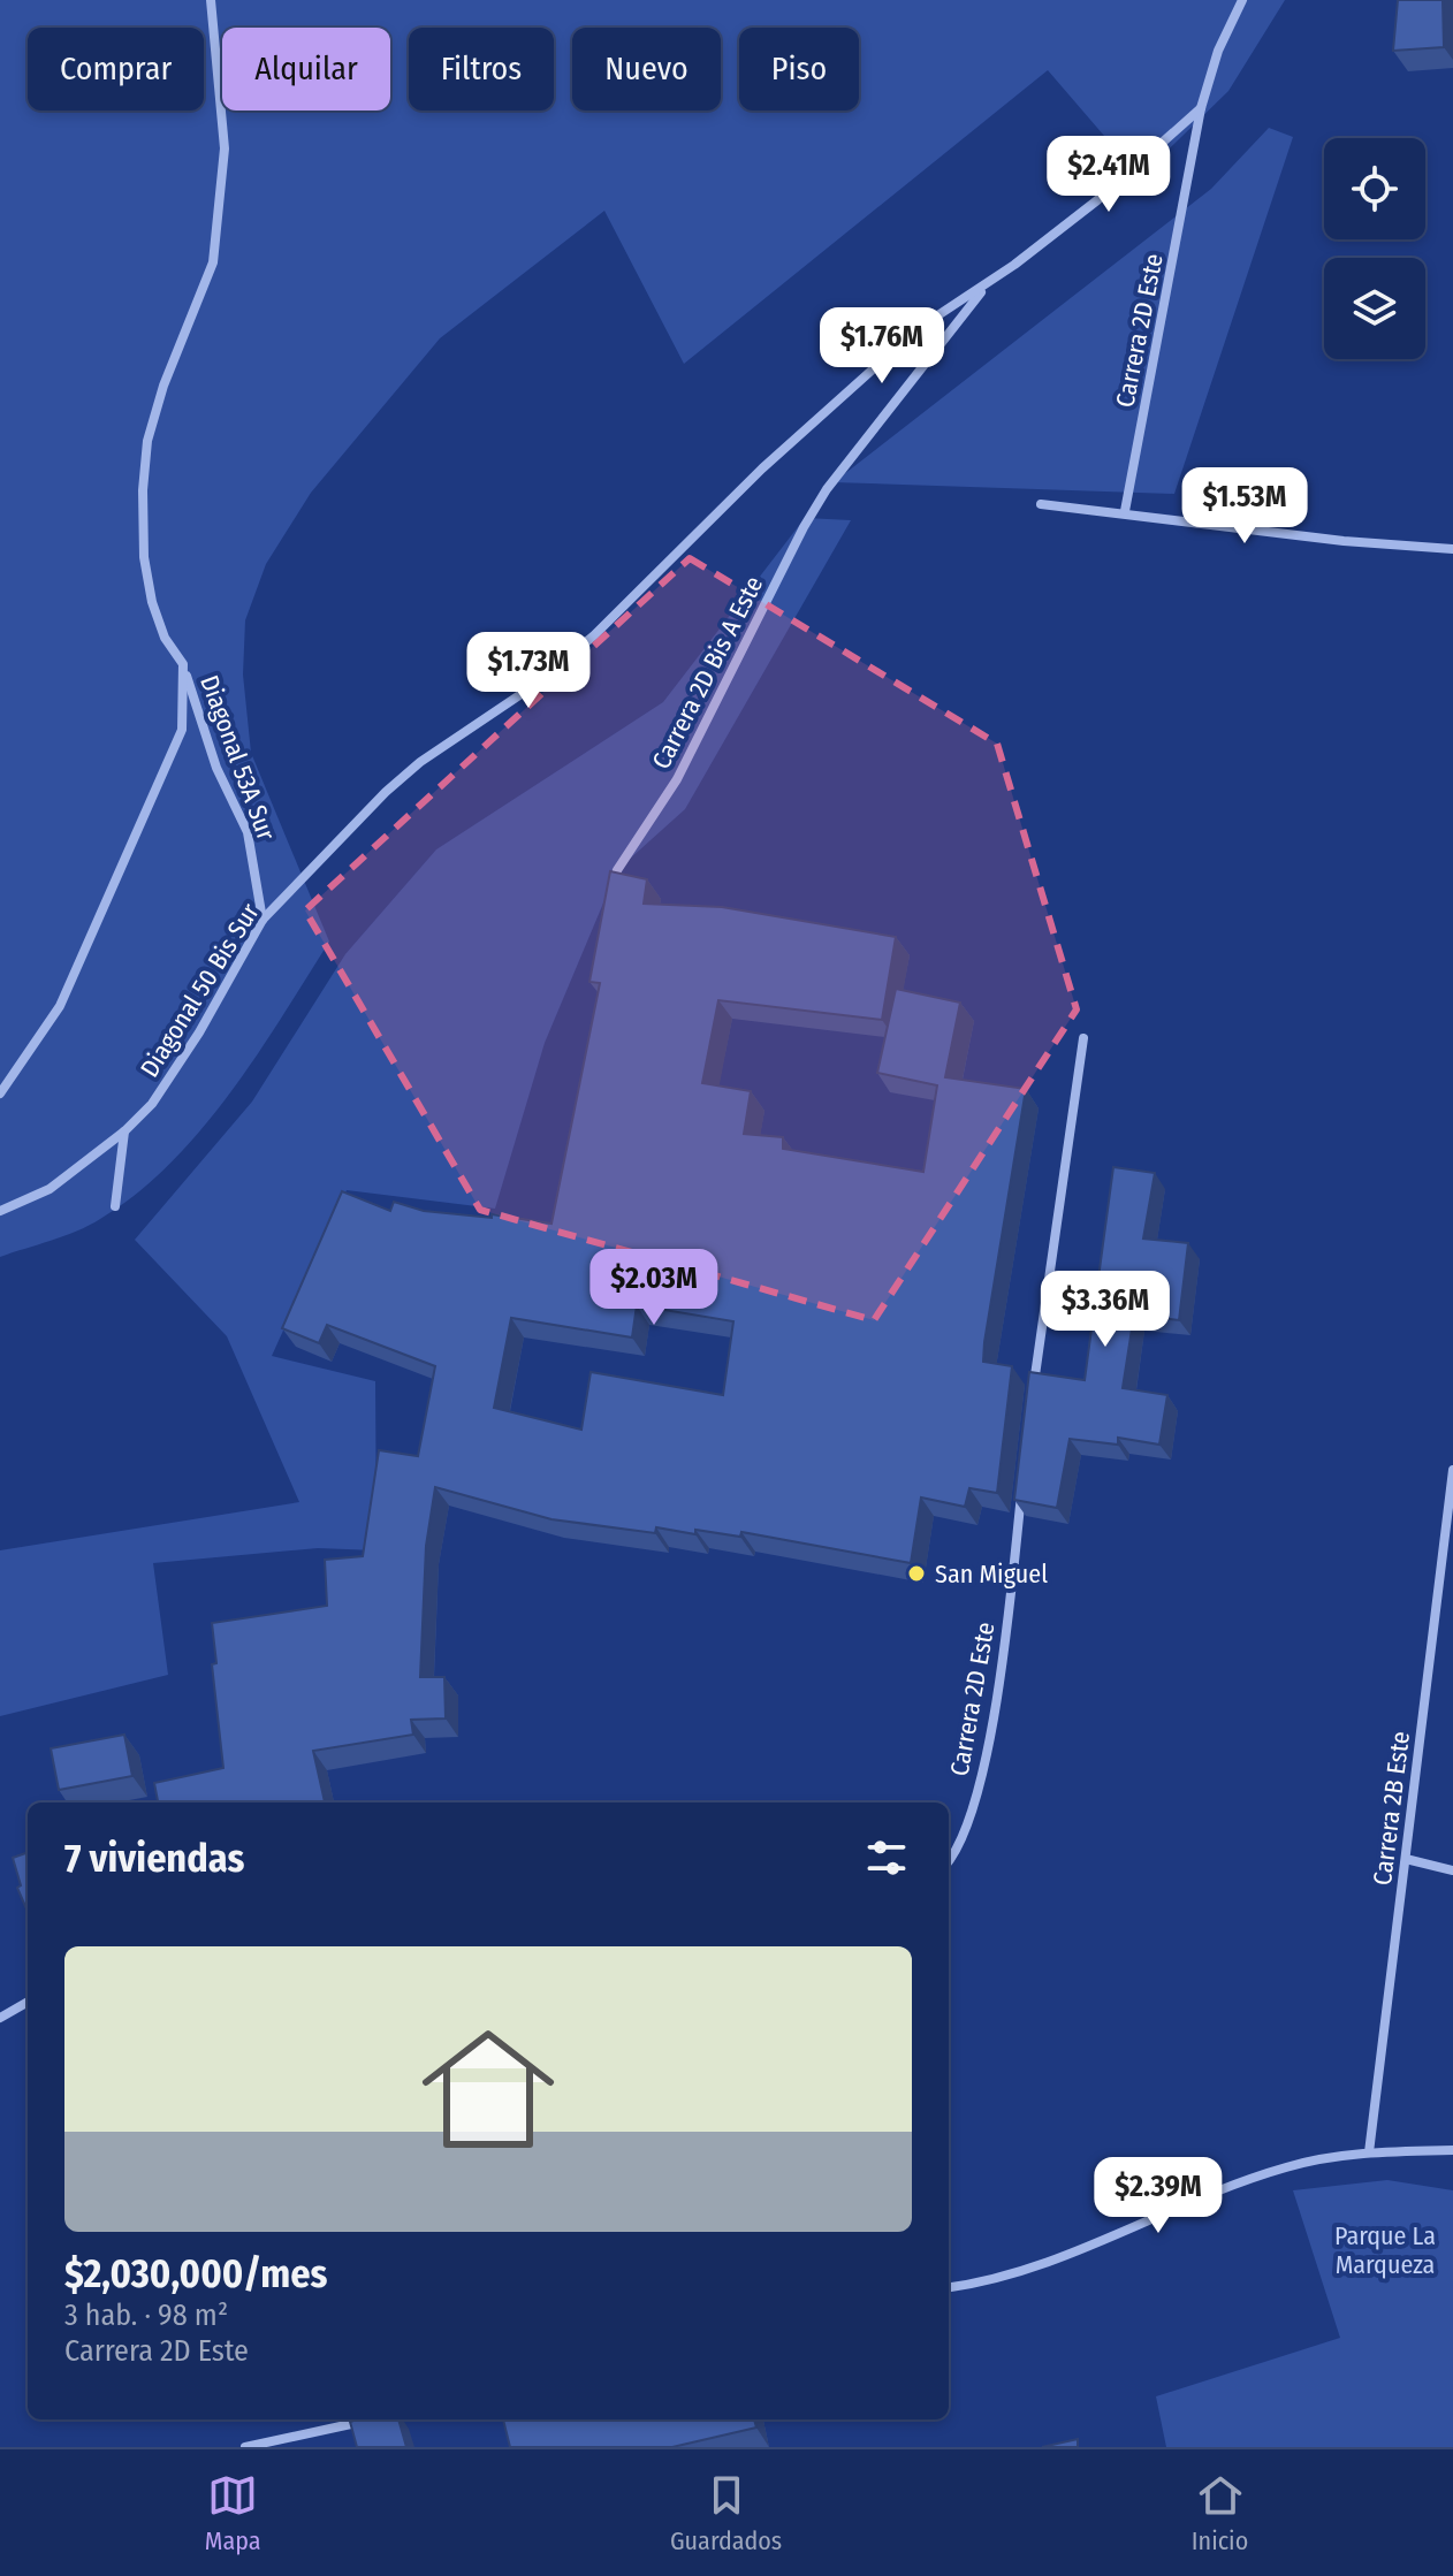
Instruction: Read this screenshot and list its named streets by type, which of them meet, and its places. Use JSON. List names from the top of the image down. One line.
{"streets":{"street":["Carrera 2D Este","Carrera 2D Bis A Este","Diagonal 53A Sur","Diagonal 50 Bis Sur","Carrera 2B Este"]},"crossings":[["Carrera 2D Bis A Este","Diagonal 50 Bis Sur"],["Diagonal 53A Sur","Diagonal 50 Bis Sur"]],"parks":["Parque La Marqueza"],"places":["San Miguel"],"page":{"chip":["Comprar","Alquilar","Filtros","Nuevo","Piso"],"price":["$2.41M","$1.76M","$1.53M","$1.73M","$2.03M","$3.36M","$2.39M"],"heading":"7 viviendas","list":[{"name":"$2,030,000/mes","note":"3 hab. · 98 m² · Carrera 2D Este"}],"tabs":["Mapa","Guardados","Inicio"]}}
